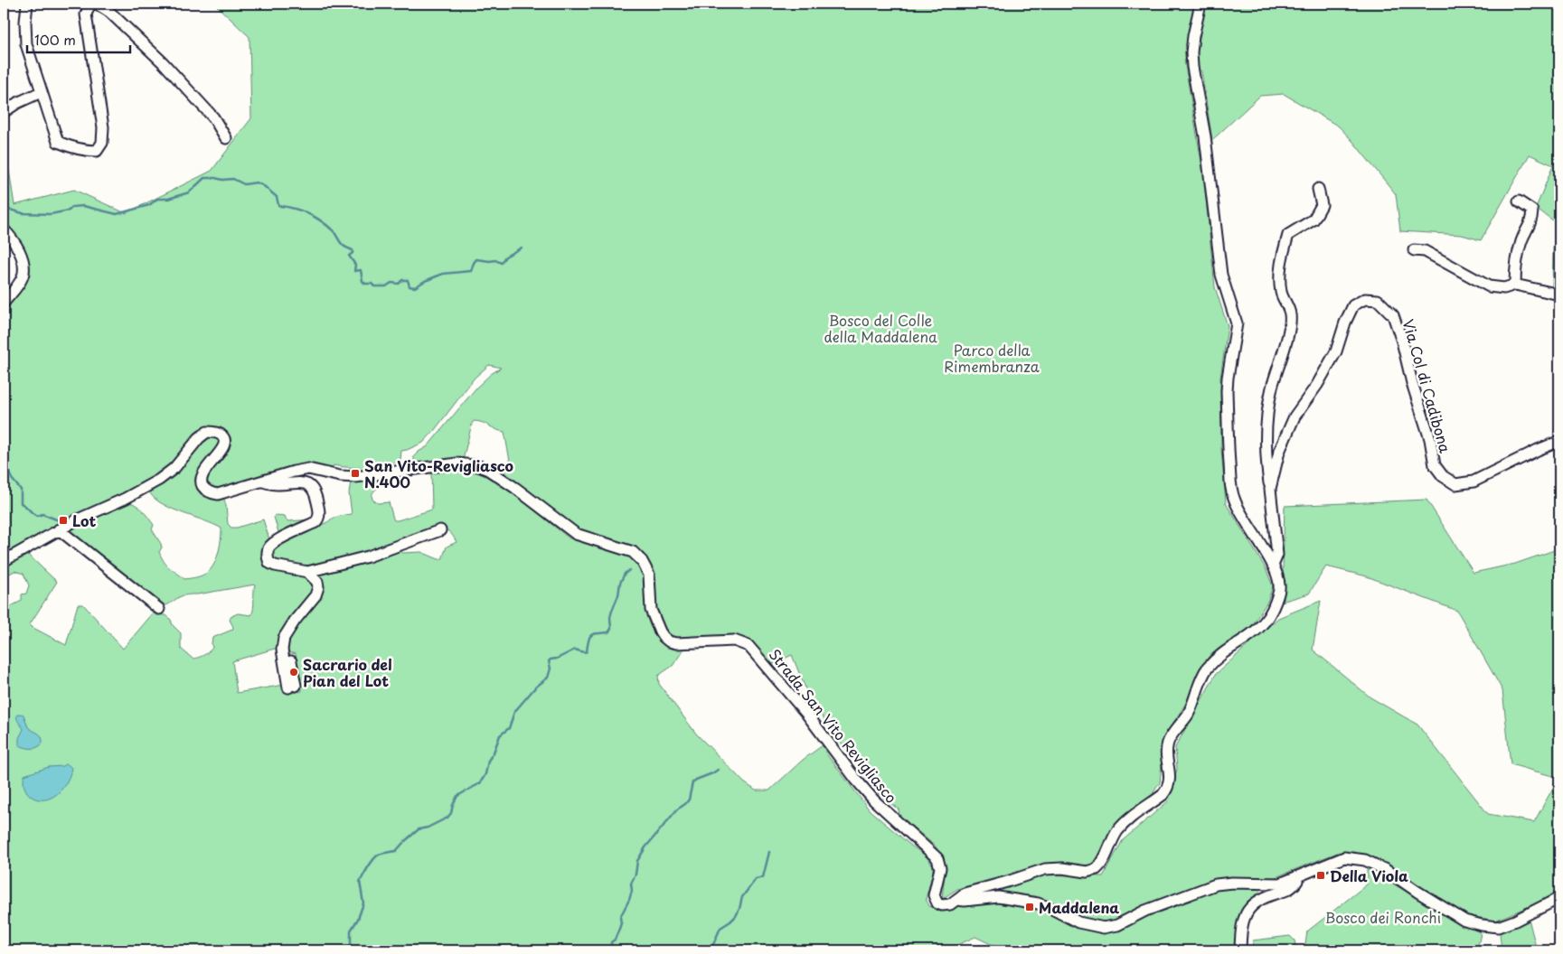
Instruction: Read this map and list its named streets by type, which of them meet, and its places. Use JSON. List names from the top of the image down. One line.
{"streets":{"street":["Via Col di Cadibona","Strada San Vito Revigliasco"]},"parks":["Bosco del Colle della Maddalena","Parco della Rimembranza","Bosco dei Ronchi"],"places":{"transit":["San Vito-Revigliasco N.400","Lot","Della Viola","Maddalena"],"other":["Sacrario del Pian del Lot"]},"scale_bar":"100 m"}
